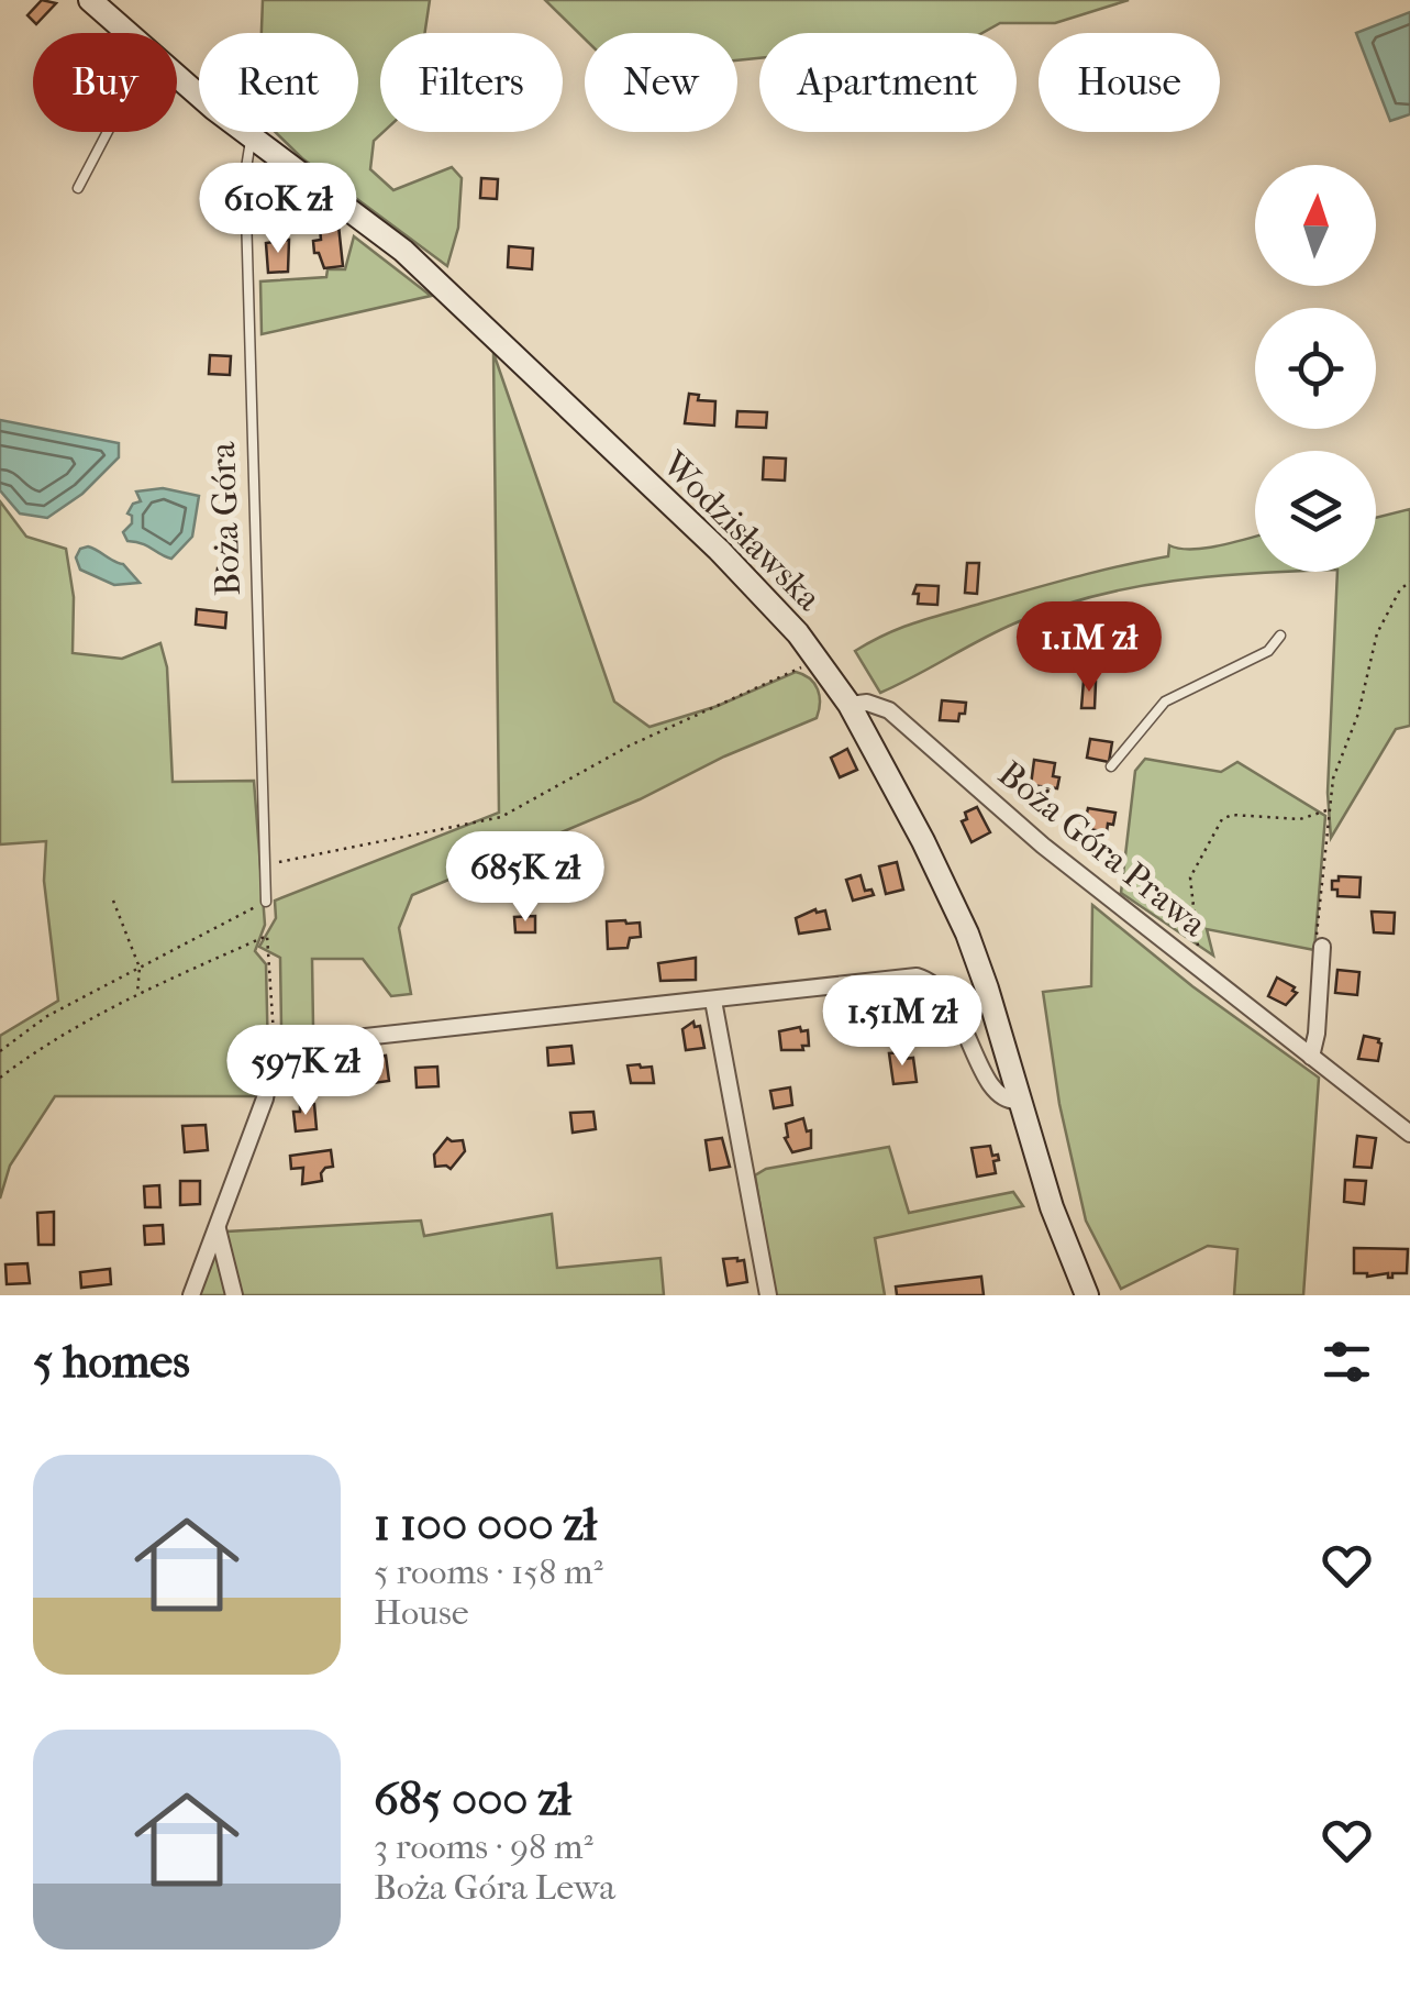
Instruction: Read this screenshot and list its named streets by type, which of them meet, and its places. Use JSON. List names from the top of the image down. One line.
{"streets":{"main road":["Wodzisławska"],"street":["Boża Góra Prawa"],"lane":["Boża Góra"]},"crossings":[["Boża Góra","Wodzisławska"],["Wodzisławska","Boża Góra Prawa"]],"north":"top","page":{"chip":["Buy","Rent","Filters","New","Apartment","House"],"price":["610K zł","1.1M zł","685K zł","1.51M zł","597K zł"],"heading":"5 homes","list":[{"name":"1 100 000 zł","note":"5 rooms · 158 m² · House"},{"name":"685 000 zł","note":"3 rooms · 98 m² · Boża Góra Lewa"}]}}
